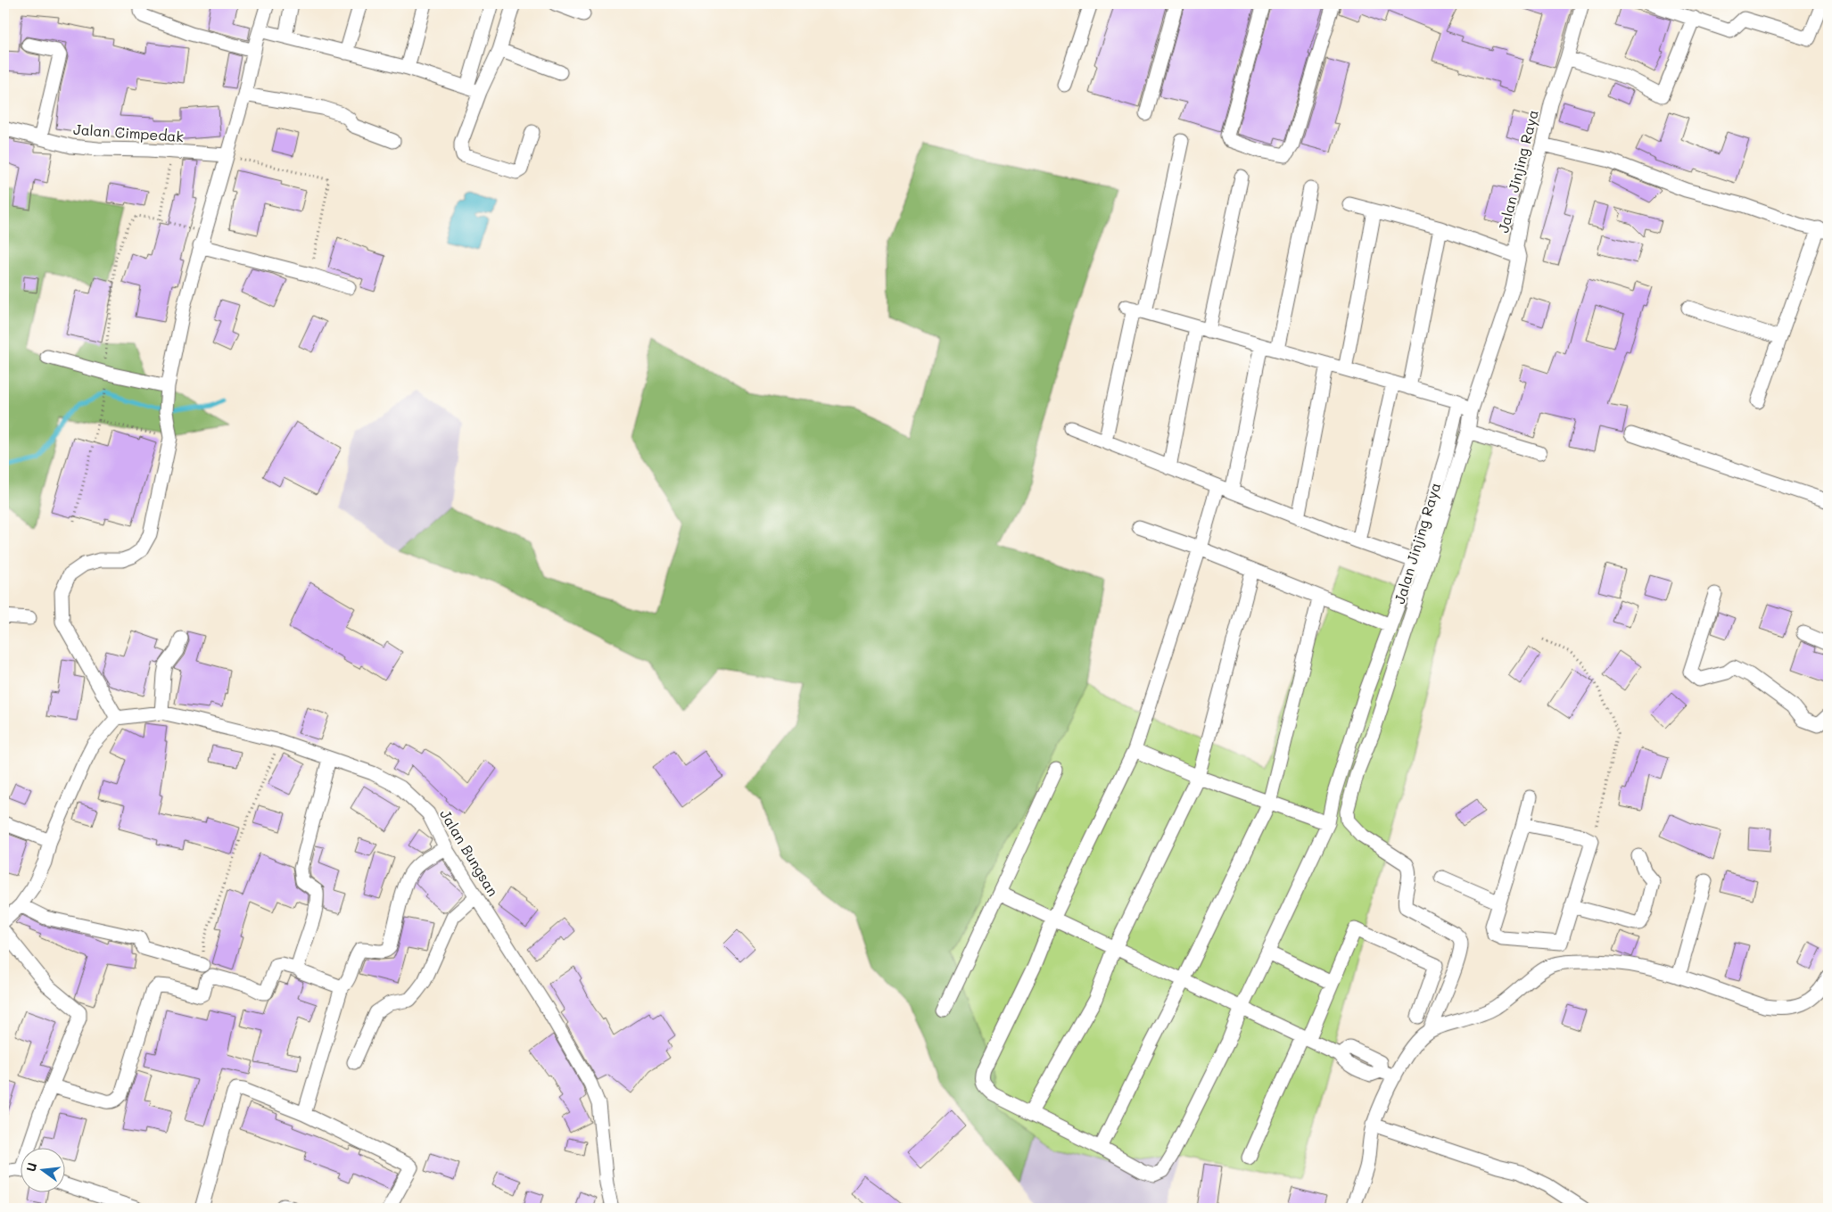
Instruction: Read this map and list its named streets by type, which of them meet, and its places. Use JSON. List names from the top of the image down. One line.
{"streets":{"street":["Jalan Cimpedak","Jalan Jinjing Raya","Jalan Bungsan"]},"north":"left"}
